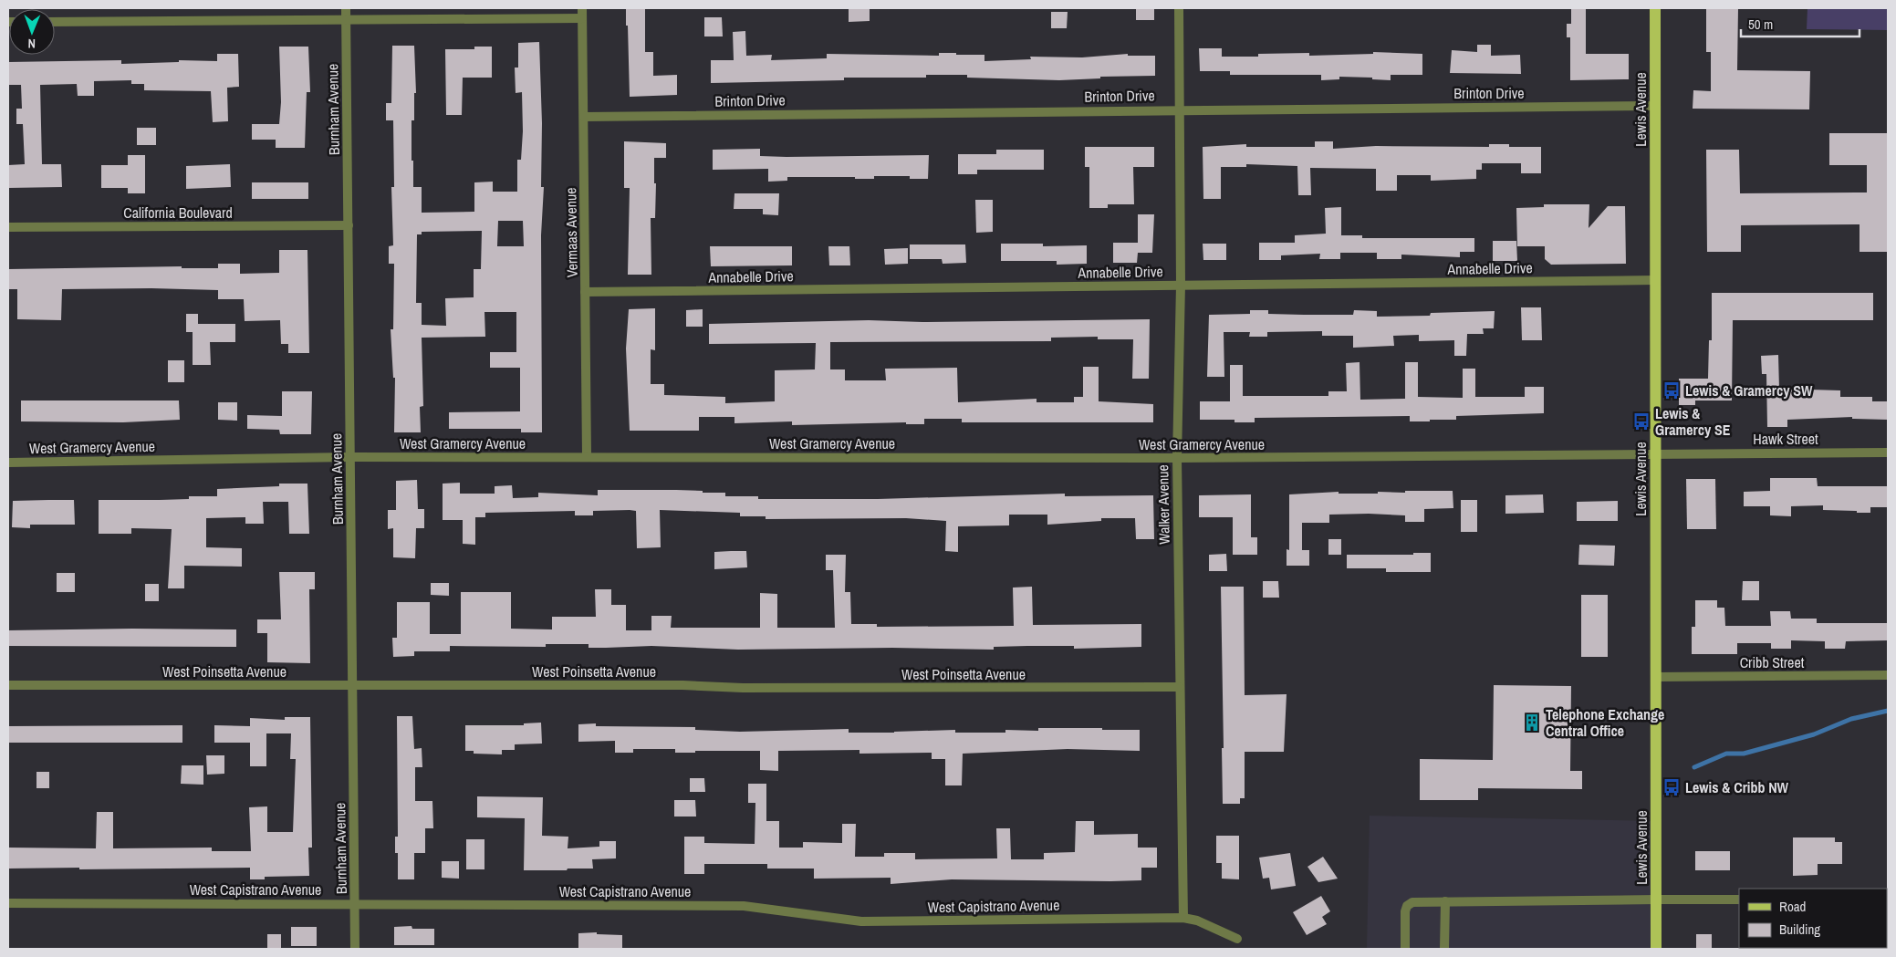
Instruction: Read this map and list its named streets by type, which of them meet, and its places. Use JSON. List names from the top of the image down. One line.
{"streets":{"main road":["Lewis Avenue"],"street":["Brinton Drive","Burnham Avenue","California Boulevard","Vermaas Avenue","Annabelle Drive","Hawk Street","West Gramercy Avenue","Walker Avenue","Cribb Street","West Poinsetta Avenue","West Capistrano Avenue"]},"crossings":[["Brinton Drive","Lewis Avenue"],["Brinton Drive","Vermaas Avenue"],["Brinton Drive","Walker Avenue"],["Burnham Avenue","California Boulevard"],["Burnham Avenue","West Gramercy Avenue"],["Burnham Avenue","West Poinsetta Avenue"],["Burnham Avenue","West Capistrano Avenue"],["Lewis Avenue","Annabelle Drive"],["Lewis Avenue","Hawk Street"],["Lewis Avenue","West Gramercy Avenue"],["Lewis Avenue","Cribb Street"],["Vermaas Avenue","Annabelle Drive"],["Vermaas Avenue","West Gramercy Avenue"],["Annabelle Drive","Walker Avenue"],["Hawk Street","West Gramercy Avenue"],["West Gramercy Avenue","Walker Avenue"],["Walker Avenue","West Poinsetta Avenue"],["Walker Avenue","West Capistrano Avenue"]],"places":{"bus stop":["Lewis & Gramercy SW","Lewis & Gramercy SE","Lewis & Cribb NW"],"building":["Telephone Exchange Central Office"]},"legend":["Road","Building"],"scale_bar":"50 m","north":"bottom"}
